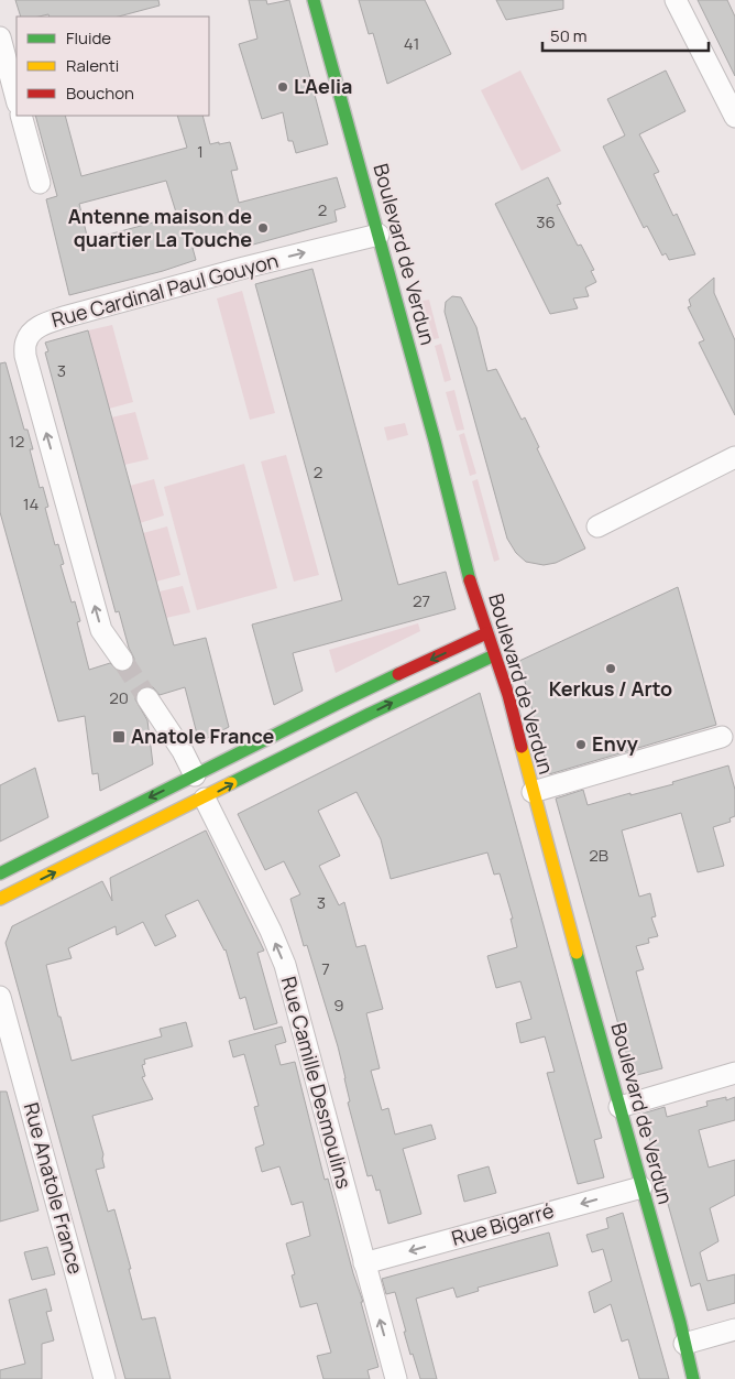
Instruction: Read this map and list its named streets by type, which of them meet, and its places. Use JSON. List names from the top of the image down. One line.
{"streets":{"main road":["Boulevard de Verdun"],"street":["Rue Cardinal Paul Gouyon","Rue Camille Desmoulins","Rue Anatole France","Rue Bigarré"]},"crossings":[["Boulevard de Verdun","Rue Cardinal Paul Gouyon"],["Boulevard de Verdun","Rue Bigarré"],["Rue Camille Desmoulins","Rue Bigarré"]],"one_way":["Rue Camille Desmoulins","Rue Bigarré"],"places":{"other":["L'Aelia","Antenne maison de quartier La Touche","Kerkus / Arto","Envy"],"transit":["Anatole France"]},"house_numbers":["41","1","2","36","3","12","2","14","27","20","2B","3","7","9"],"legend":["Fluide","Ralenti","Bouchon"],"scale_bar":"50 m"}
